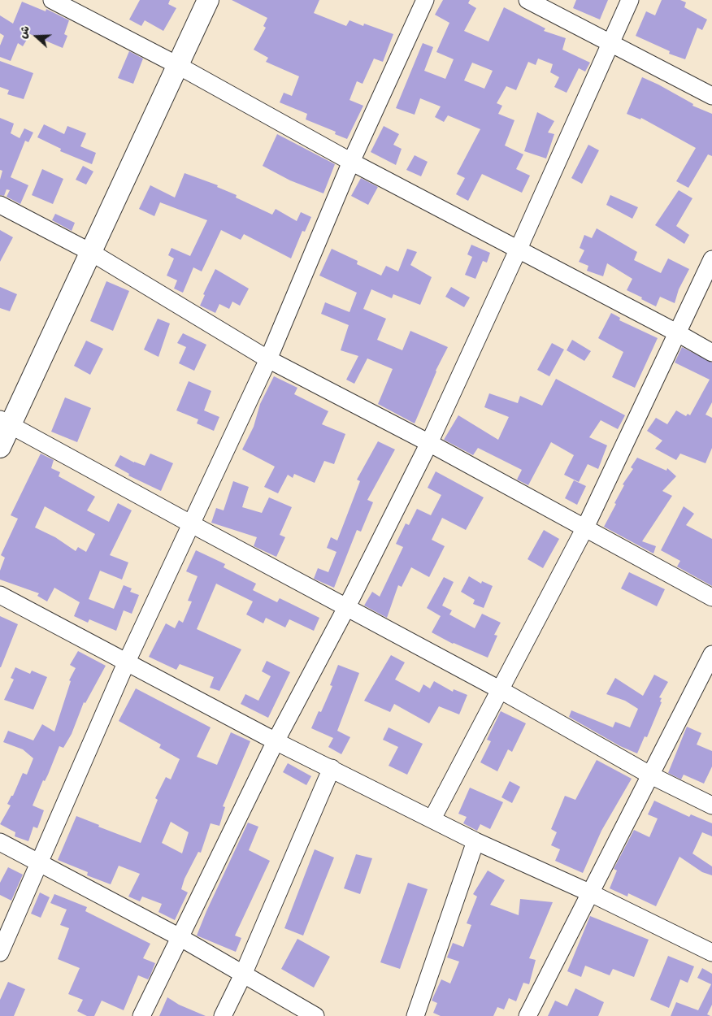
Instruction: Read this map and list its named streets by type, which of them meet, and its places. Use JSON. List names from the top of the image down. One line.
{"north":"left"}
